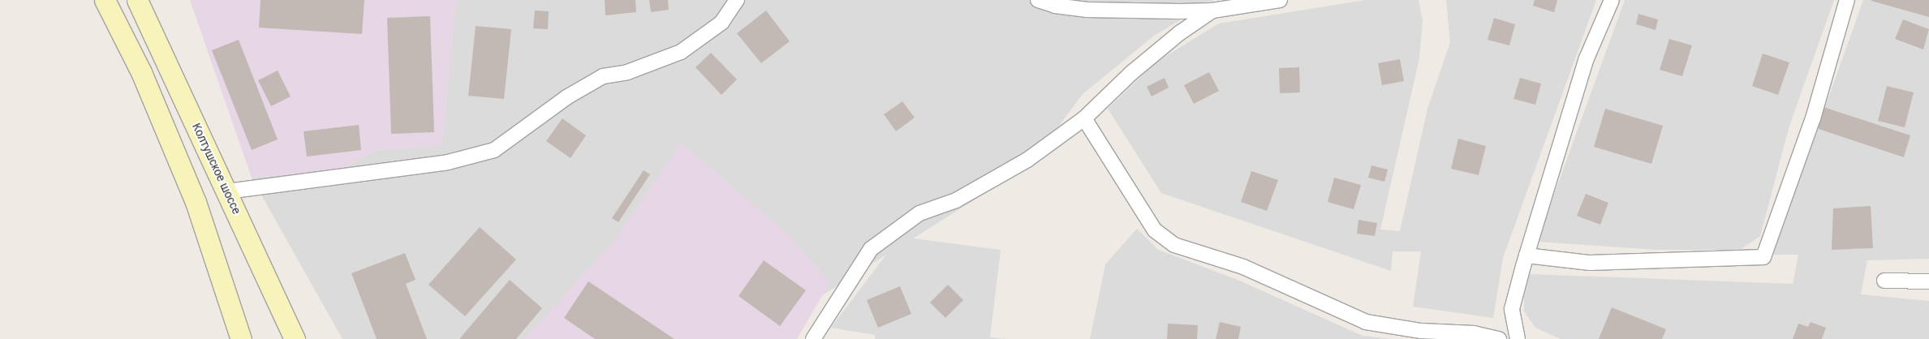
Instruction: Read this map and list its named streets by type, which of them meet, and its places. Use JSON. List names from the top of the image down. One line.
{"streets":{"main road":["Колтушское шоссе"]}}
